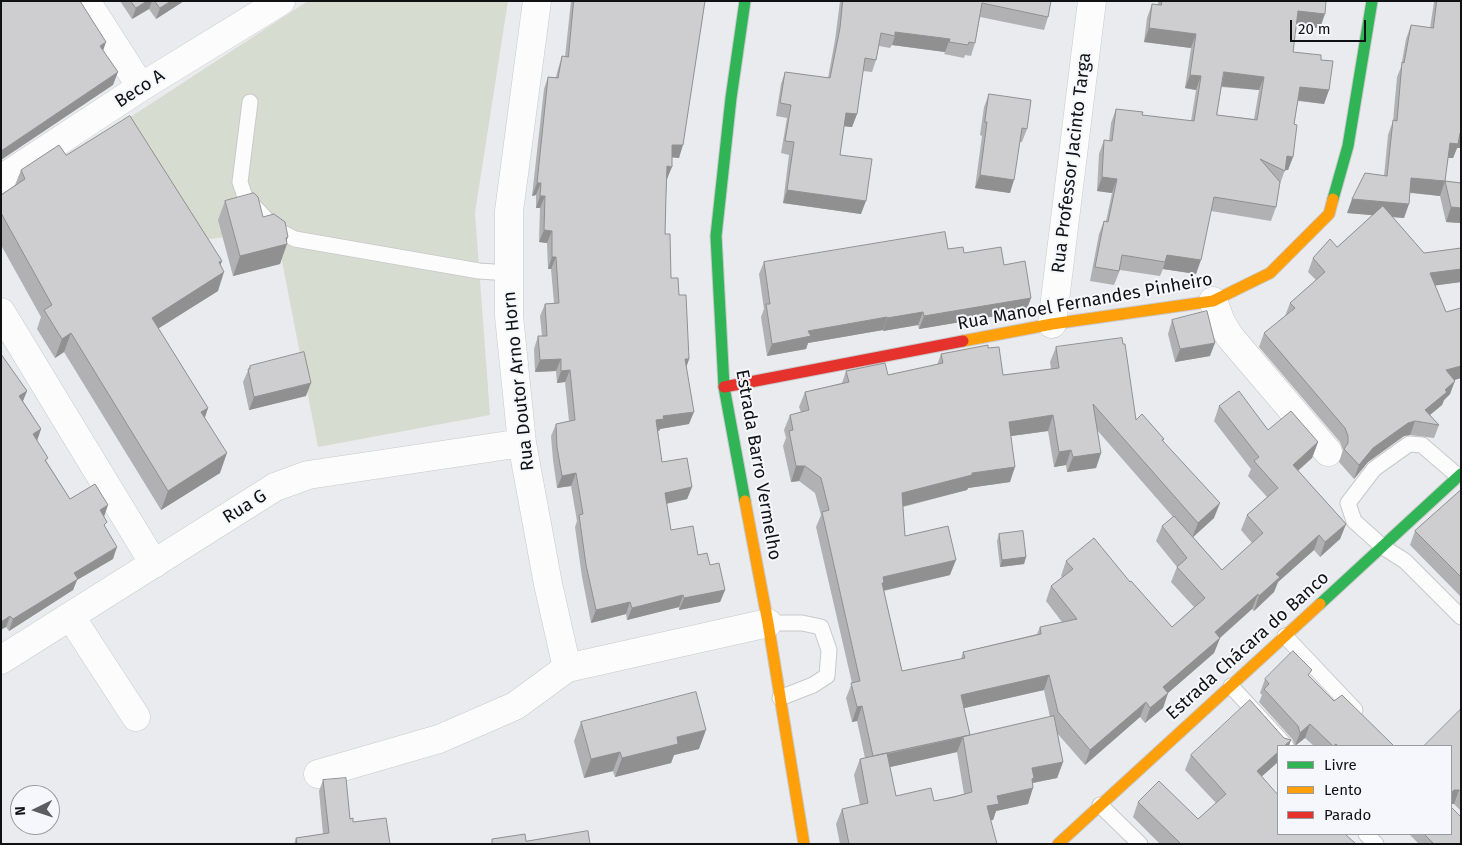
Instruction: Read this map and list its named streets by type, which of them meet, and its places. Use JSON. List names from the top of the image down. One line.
{"streets":{"street":["Beco A","Rua Professor Jacinto Targa","Rua Manoel Fernandes Pinheiro","Rua Doutor Arno Horn","Estrada Barro Vermelho","Rua G","Estrada Chácara do Banco"]},"crossings":[["Rua Professor Jacinto Targa","Rua Manoel Fernandes Pinheiro"],["Rua Manoel Fernandes Pinheiro","Estrada Barro Vermelho"],["Rua Doutor Arno Horn","Rua G"]],"legend":["Livre","Lento","Parado"],"scale_bar":"20 m","north":"left"}
